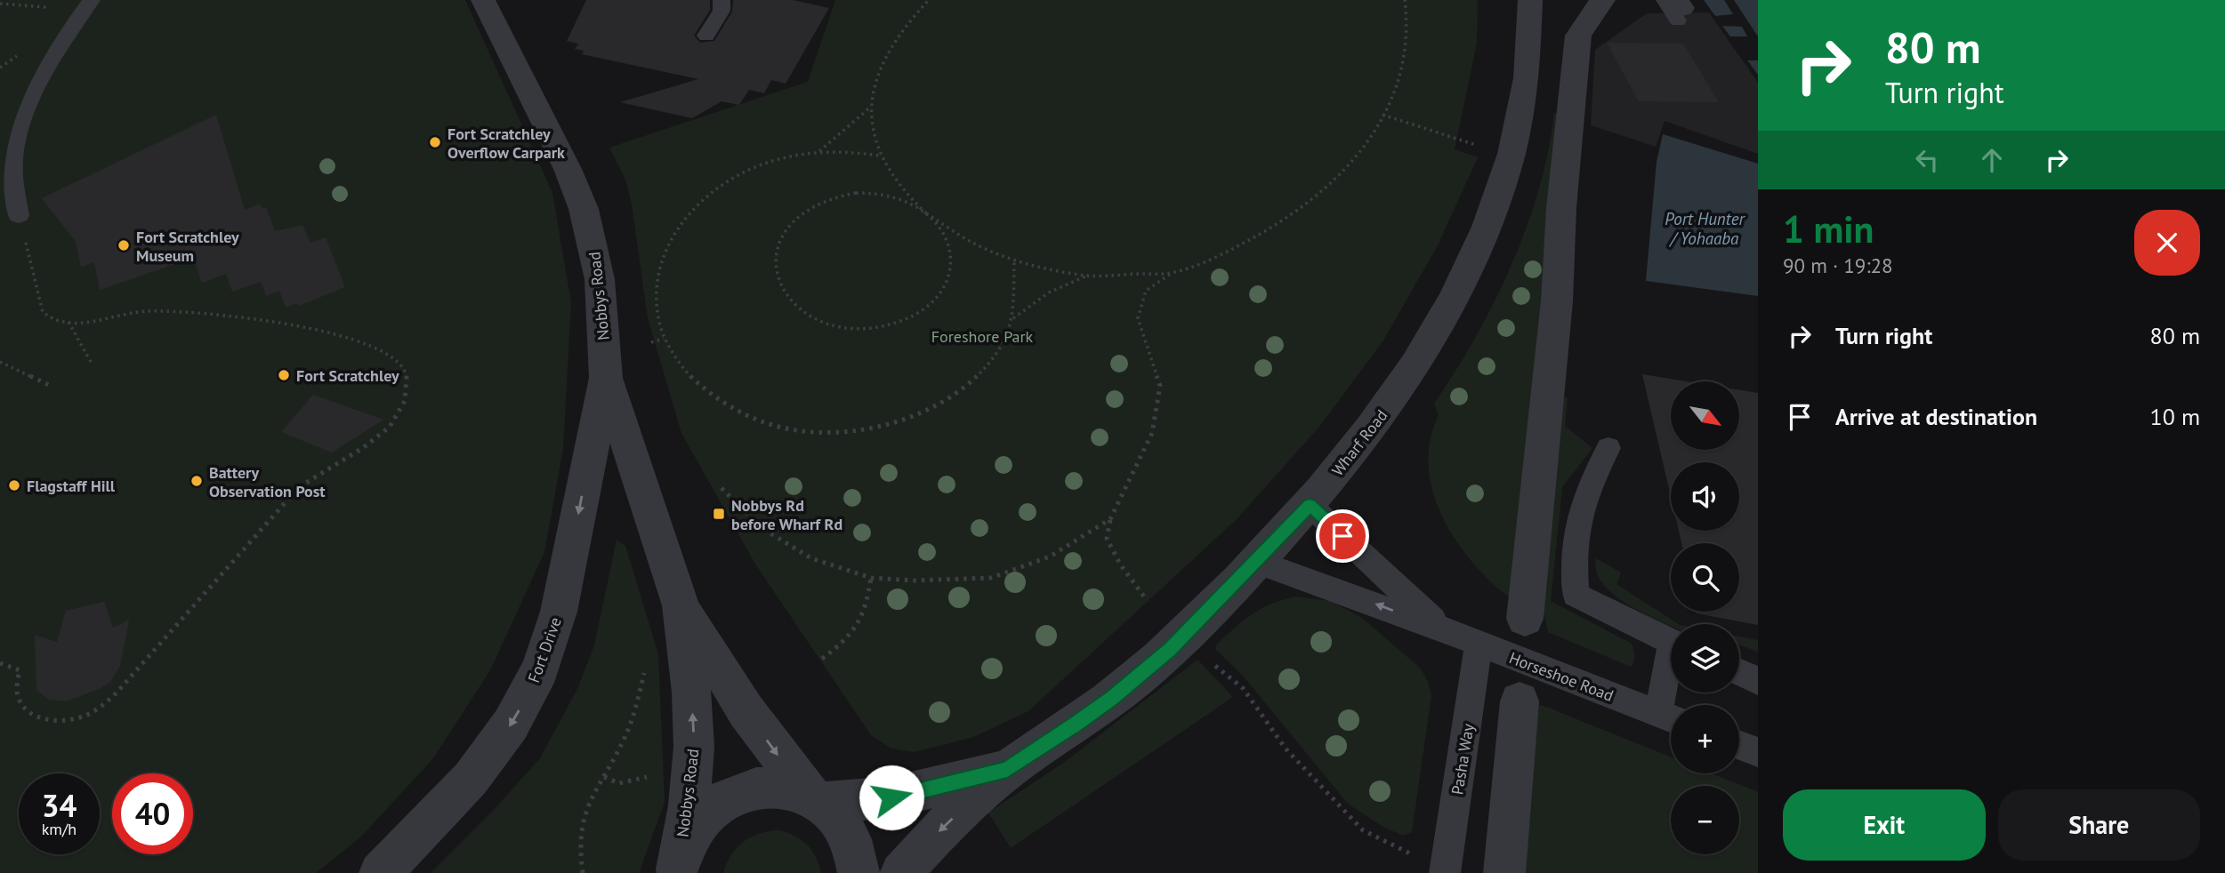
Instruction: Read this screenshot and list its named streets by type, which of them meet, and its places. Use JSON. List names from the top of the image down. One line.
{"streets":{"street":["Nobbys Road","Wharf Road","Fort Drive"],"lane":["Horseshoe Road","Pasha Way"]},"crossings":[["Nobbys Road","Wharf Road"],["Nobbys Road","Fort Drive"],["Horseshoe Road","Pasha Way"]],"one_way":["Fort Drive"],"water":["Port Hunter / Yohaaba"],"parks":["Foreshore Park"],"places":{"other":["Fort Scratchley Overflow Carpark","Fort Scratchley Museum","Fort Scratchley","Battery Observation Post","Flagstaff Hill"],"transit":["Nobbys Rd before Wharf Rd"]},"north":"bottom right","page":{"turn":["80 m","Turn right"],"heading":["1 min","90 m · 19:28"],"list":[{"name":"Turn right","value":"80 m"},{"name":"Arrive at destination","value":"10 m"}],"map_buttons":["+","−"],"speed":"34 km/h","limit":"40","buttons":["Exit","Share"]}}
